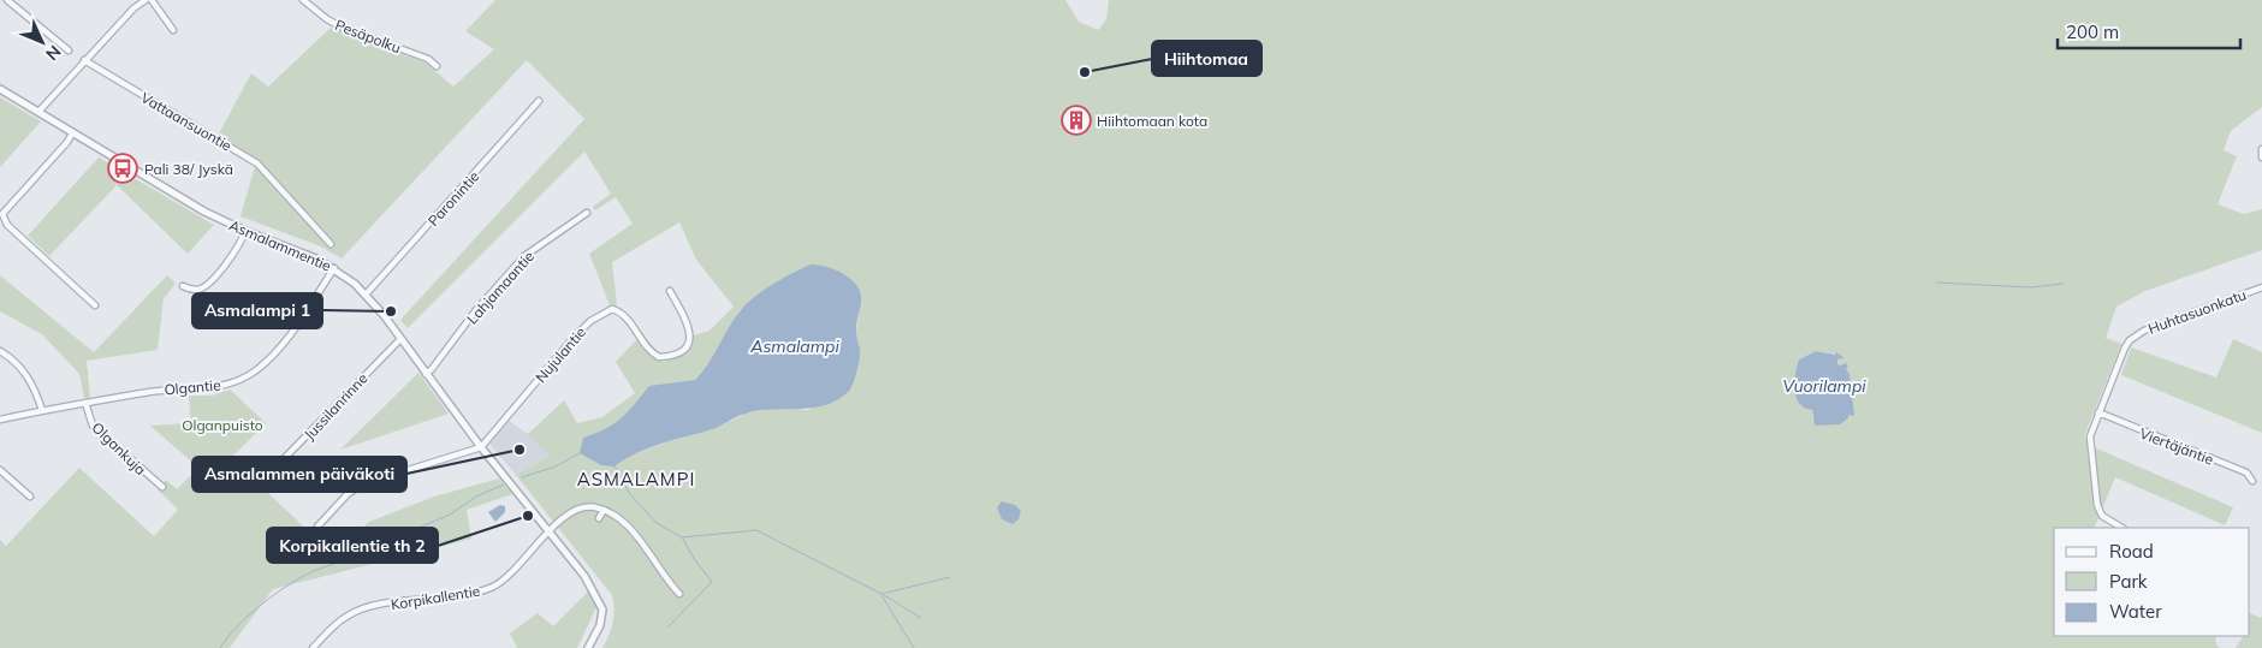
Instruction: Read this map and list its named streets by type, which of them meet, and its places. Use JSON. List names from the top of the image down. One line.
{"streets":{"street":["Pesäpolku","Vattaansuontie","Paronintie","Asmalammentie","Lahjamaantie","Huhtasuonkatu","Nujulantie","Olgantie","Jussilanrinne","Viertäjäntie","Olgankuja","Korpikallentie"]},"crossings":[["Paronintie","Asmalammentie"],["Asmalammentie","Lahjamaantie"],["Asmalammentie","Nujulantie"],["Asmalammentie","Olgantie"],["Asmalammentie","Jussilanrinne"],["Asmalammentie","Korpikallentie"],["Huhtasuonkatu","Viertäjäntie"],["Olgantie","Olgankuja"]],"districts":["ASMALAMPI"],"water":["Asmalampi","Vuorilampi"],"parks":["Olganpuisto"],"places":{"other":["Hiihtomaa","Asmalampi 1","Asmalammen päiväkoti","Korpikallentie th 2"],"building":["Hiihtomaan kota"],"bus stop":["Pali 38/ Jyskä"]},"legend":["Road","Park","Water"],"scale_bar":"200 m","north":"bottom right"}
